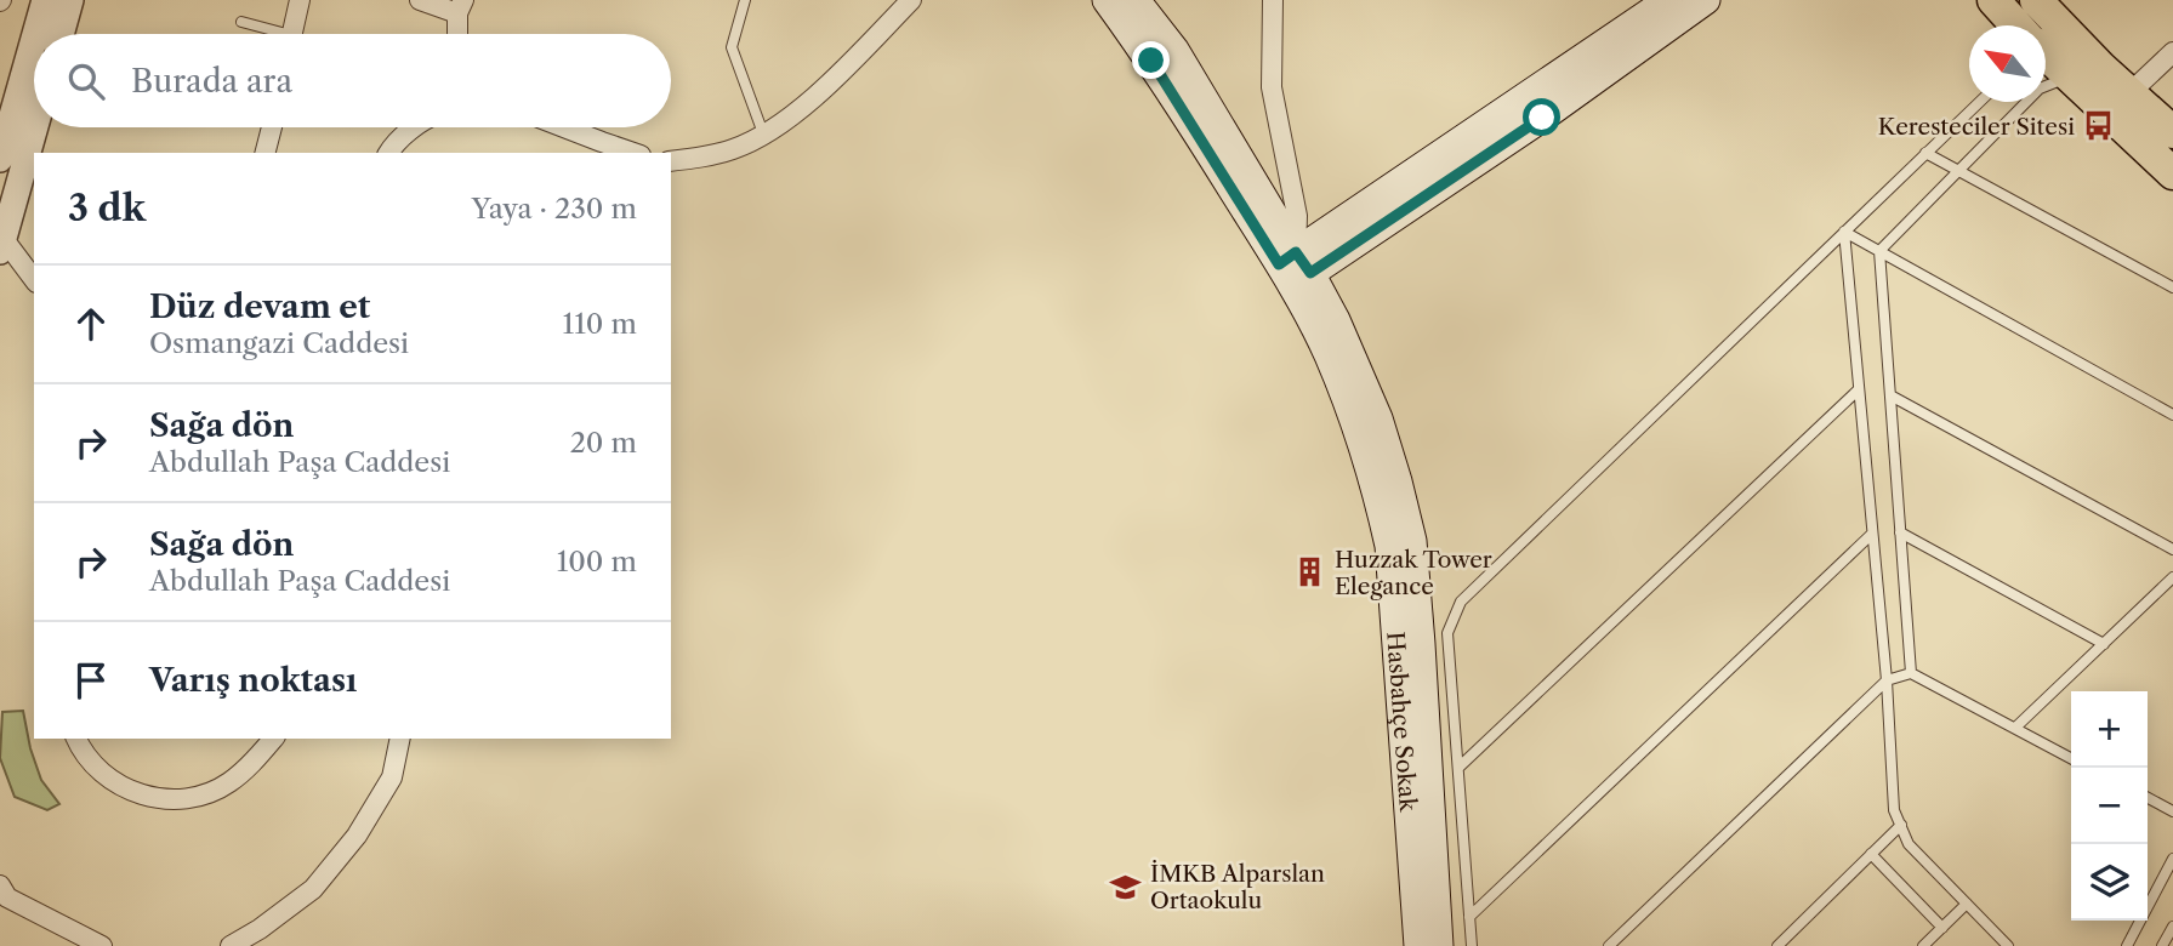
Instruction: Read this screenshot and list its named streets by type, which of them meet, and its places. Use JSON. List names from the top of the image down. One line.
{"streets":{"main road":["Hasbahçe Sokak"]},"places":{"bus stop":["Keresteciler Sitesi"],"building":["Huzzak Tower Elegance"],"school or university":["İMKB Alparslan Ortaokulu"]},"north":"top left","page":{"search":"Burada ara","heading":["3 dk","Yaya · 230 m"],"list":[["Düz devam et","Osmangazi Caddesi","110 m"],["Sağa dön","Abdullah Paşa Caddesi","20 m"],["Sağa dön","Abdullah Paşa Caddesi","100 m"],"Varış noktası"],"map_buttons":["+","−"]}}
